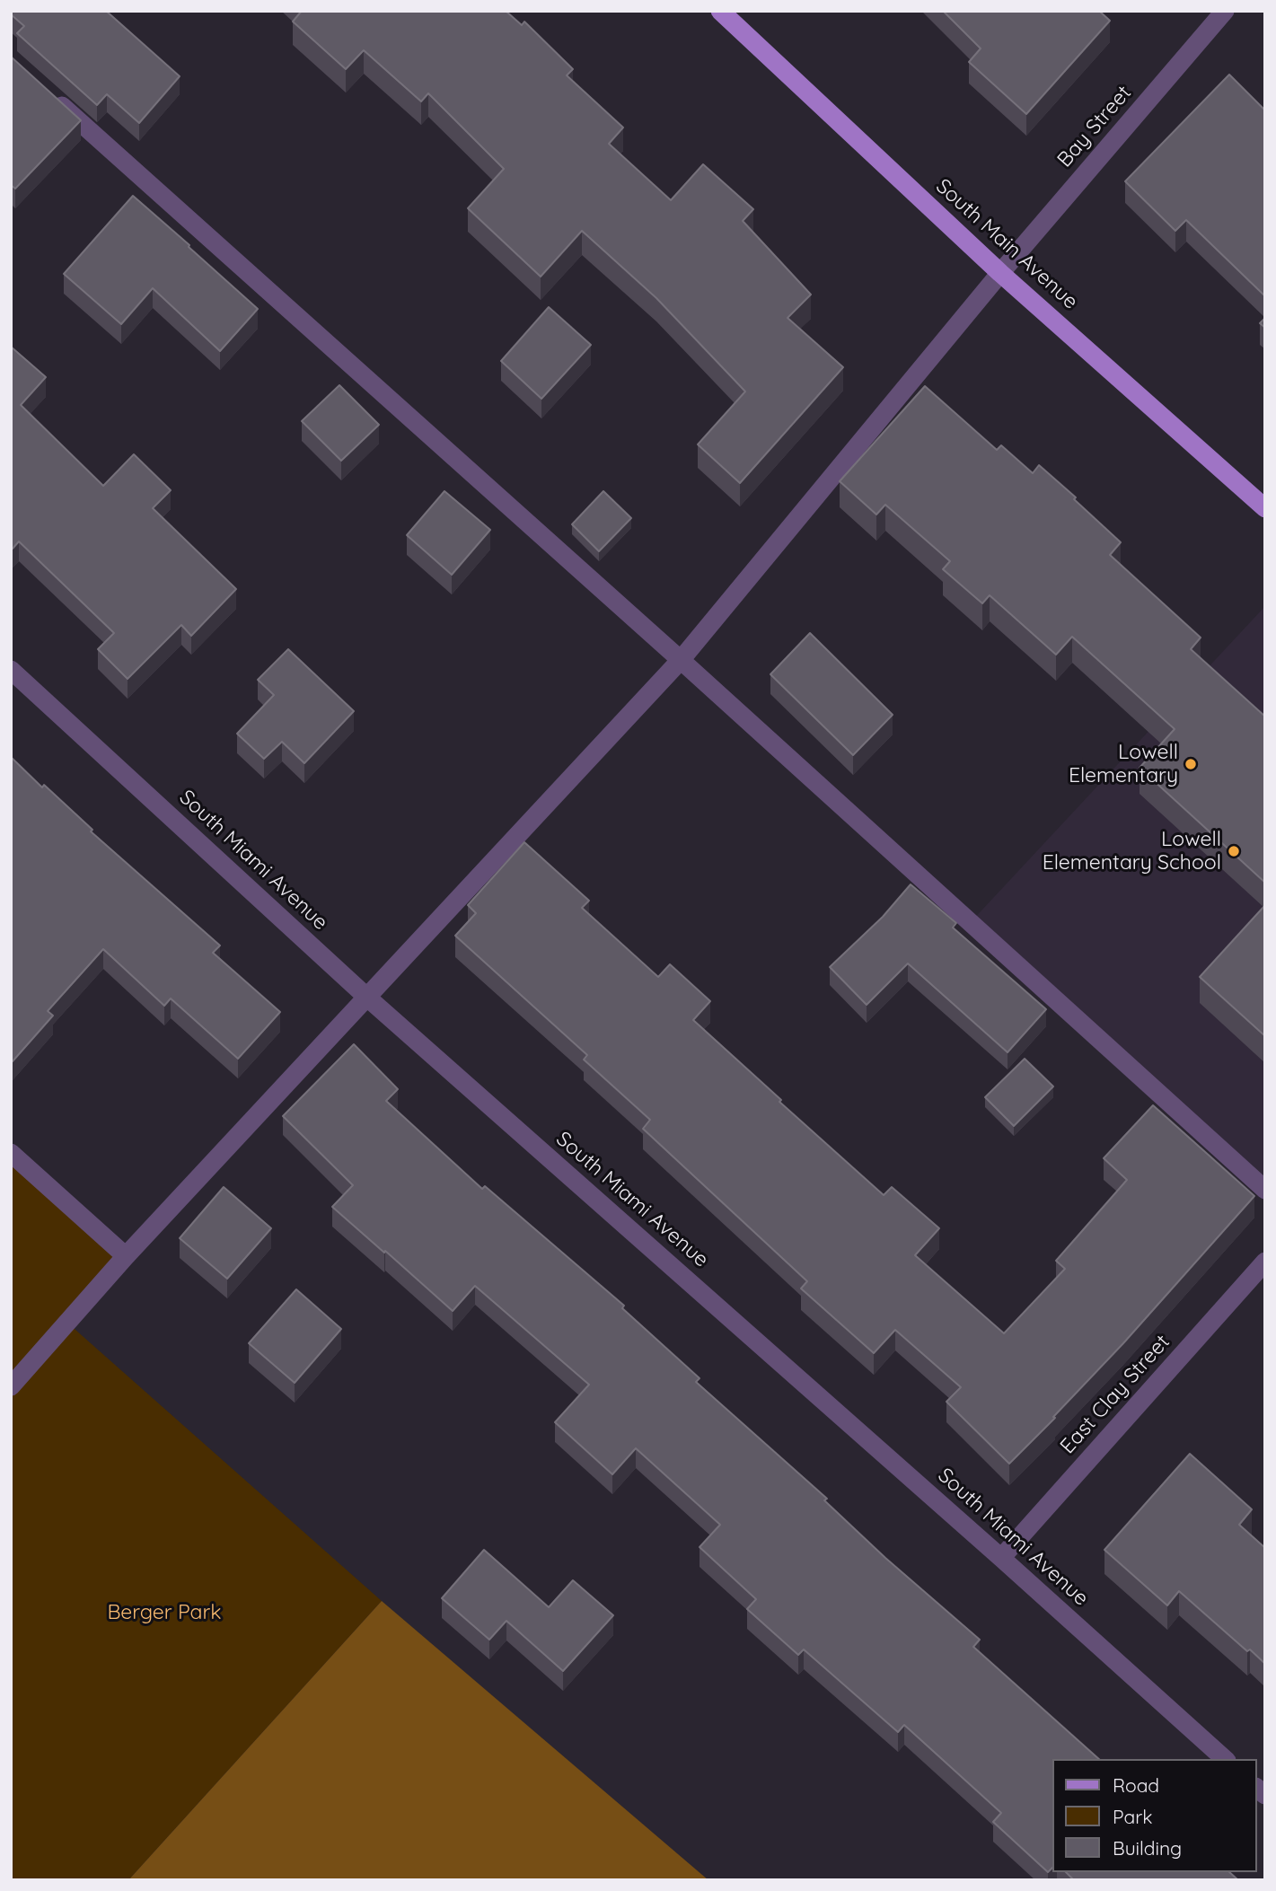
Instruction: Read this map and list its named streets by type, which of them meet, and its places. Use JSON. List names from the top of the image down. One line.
{"streets":{"main road":["South Main Avenue"],"street":["Bay Street","South Miami Avenue","East Clay Street"]},"crossings":[["Bay Street","South Main Avenue"],["Bay Street","South Miami Avenue"],["South Miami Avenue","East Clay Street"]],"parks":["Berger Park"],"places":["Lowell Elementary","Lowell Elementary School"],"legend":["Road","Park","Building"]}
